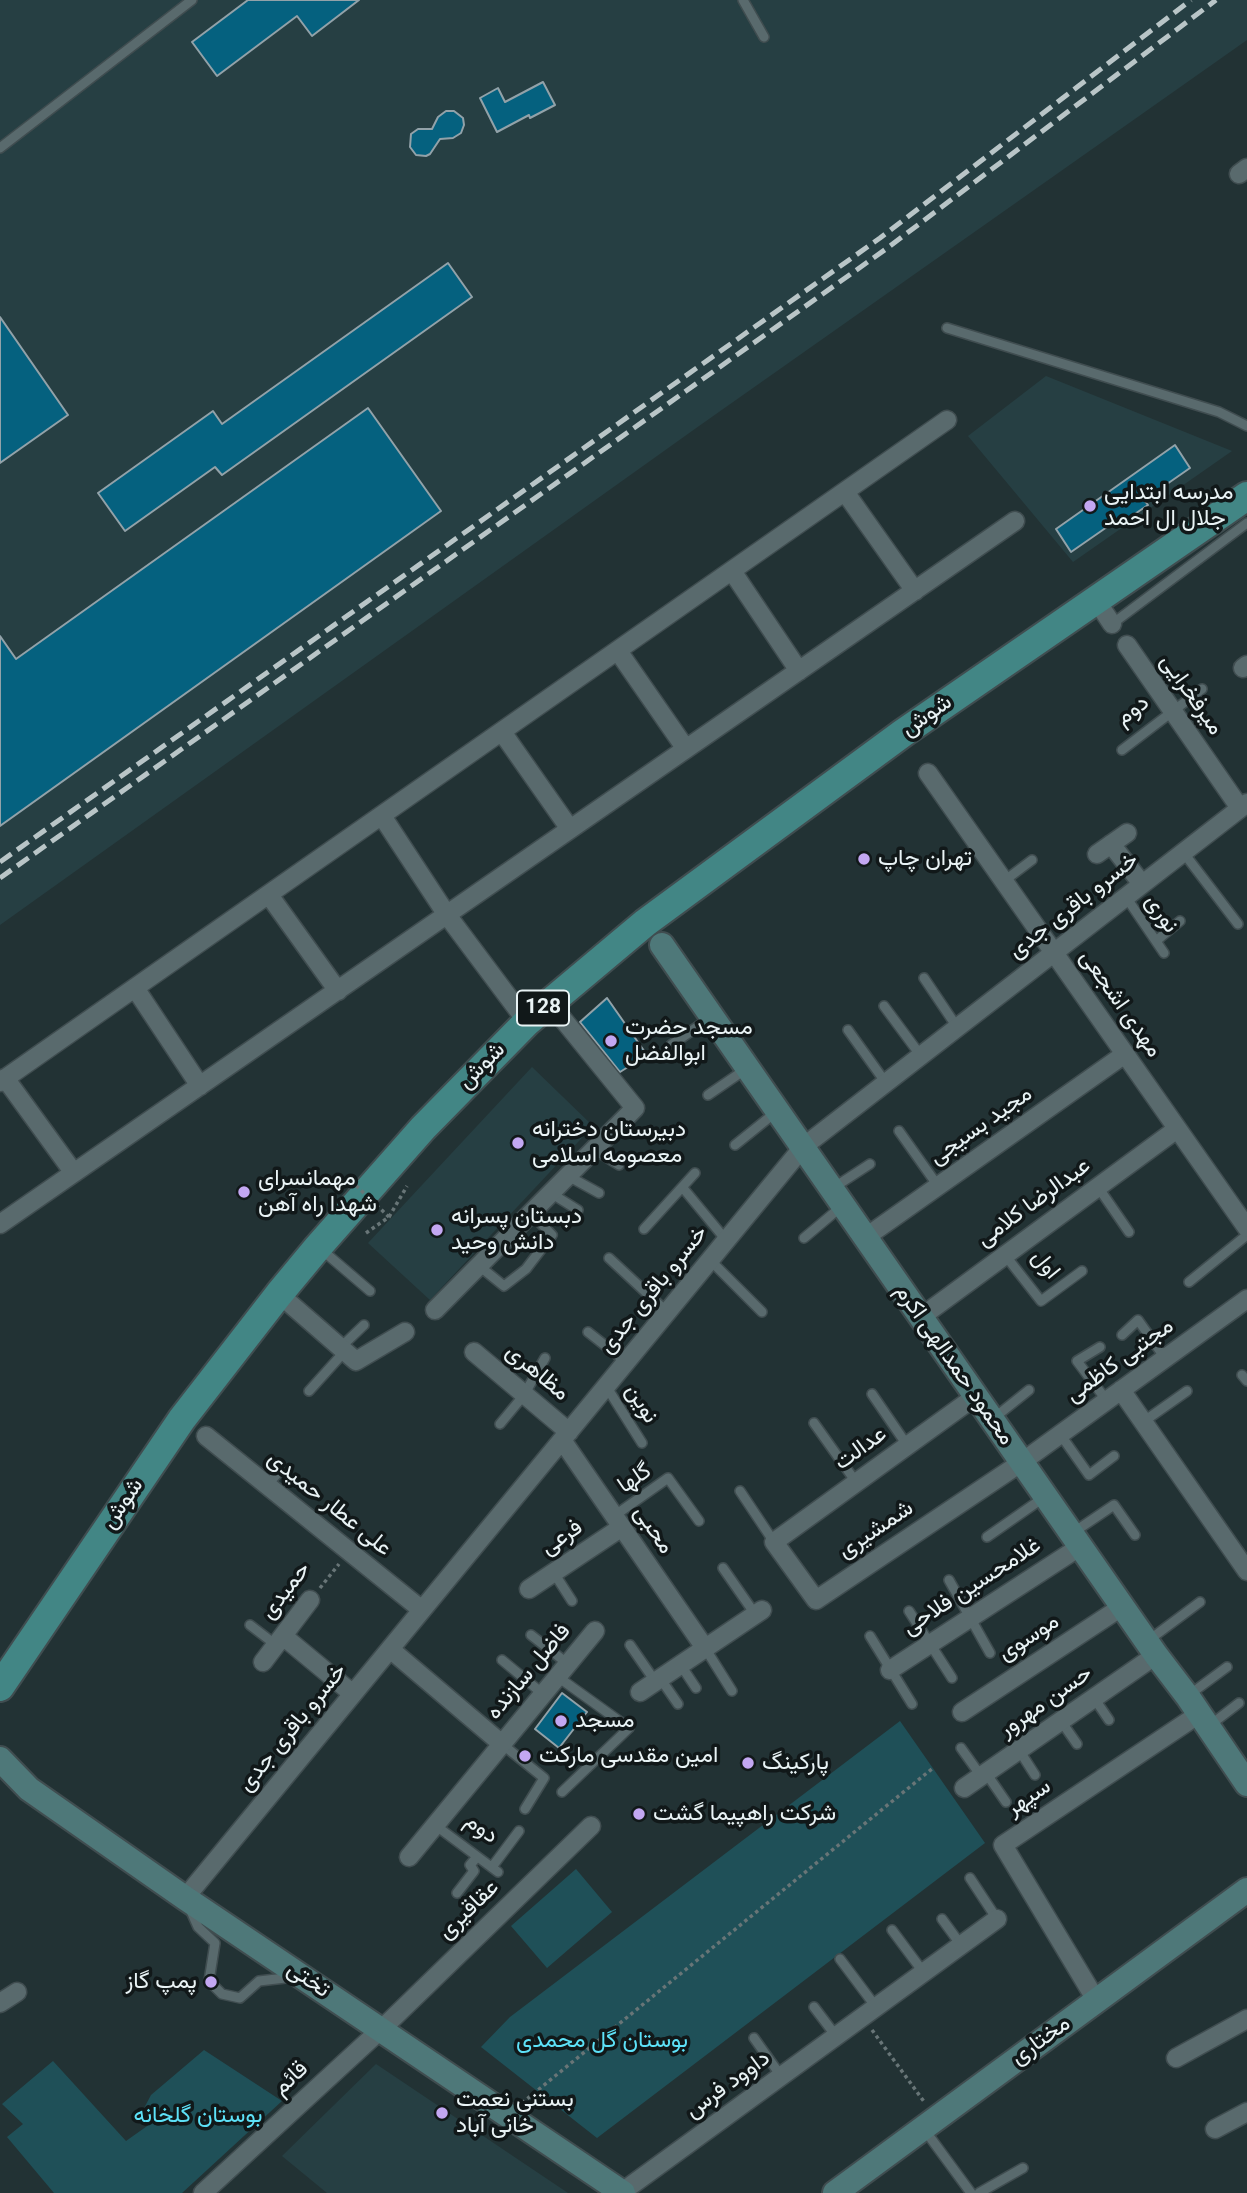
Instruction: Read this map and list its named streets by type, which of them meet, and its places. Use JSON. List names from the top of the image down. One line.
{"streets":{"main road":["شوش","128","محمود حمدالهی اکرم","تختی","مختاری"],"street":["میرفخرایی","خسرو باقری جدی","مهدی اشجعی","مجید بسیجی","عبدالرضا کلامی","مجتبی کاظمی","مظاهری","عدالت","علی عطار حمیدی","محبی","شمشیری","فرعی","غلامحسین فلاحی","حمیدی","موسوی","فاضل سازنده","حسن مهرور","سپهر","عقاقیری","قائم","داوود فرس"],"lane":["دوم","نوری","اول","نوین","گلها"]},"crossings":[["میرفخرایی","دوم"],["میرفخرایی","خسرو باقری جدی"],["دوم","فاضل سازنده"],["خسرو باقری جدی","نوری"],["خسرو باقری جدی","مهدی اشجعی"],["خسرو باقری جدی","محمود حمدالهی اکرم"],["خسرو باقری جدی","مظاهری"],["خسرو باقری جدی","نوین"],["خسرو باقری جدی","علی عطار حمیدی"],["خسرو باقری جدی","محبی"],["خسرو باقری جدی","فاضل سازنده"],["خسرو باقری جدی","تختی"],["مهدی اشجعی","مجید بسیجی"],["مهدی اشجعی","عبدالرضا کلامی"],["مجید بسیجی","محمود حمدالهی اکرم"],["عبدالرضا کلامی","اول"],["عبدالرضا کلامی","محمود حمدالهی اکرم"],["مجتبی کاظمی","محمود حمدالهی اکرم"],["مجتبی کاظمی","شمشیری"],["محمود حمدالهی اکرم","عدالت"],["محمود حمدالهی اکرم","شمشیری"],["محمود حمدالهی اکرم","غلامحسین فلاحی"],["محمود حمدالهی اکرم","موسوی"],["محمود حمدالهی اکرم","حسن مهرور"],["محمود حمدالهی اکرم","سپهر"],["مظاهری","محبی"],["عدالت","شمشیری"],["گلها","محبی"],["گلها","فرعی"],["علی عطار حمیدی","حمیدی"],["محبی","فرعی"],["سپهر","مختاری"],["عقاقیری","تختی"],["عقاقیری","قائم"],["تختی","قائم"],["تختی","داوود فرس"]],"parks":["بوستان گل محمدی","بوستان گلخانه"],"places":["مدرسه ابتدایی جلال ال احمد","تهران چاپ","مسجد حضرت ابوالفضل","دبیرستان دخترانه معصومه اسلامی","مهمانسرای شهدا راه آهن","دبستان پسرانه دانش وحید","مسجد","امین مقدسی مارکت","پارکینگ","شركت راهپيما گشت","پمپ گاز","بستنی نعمت خانی آباد"]}
